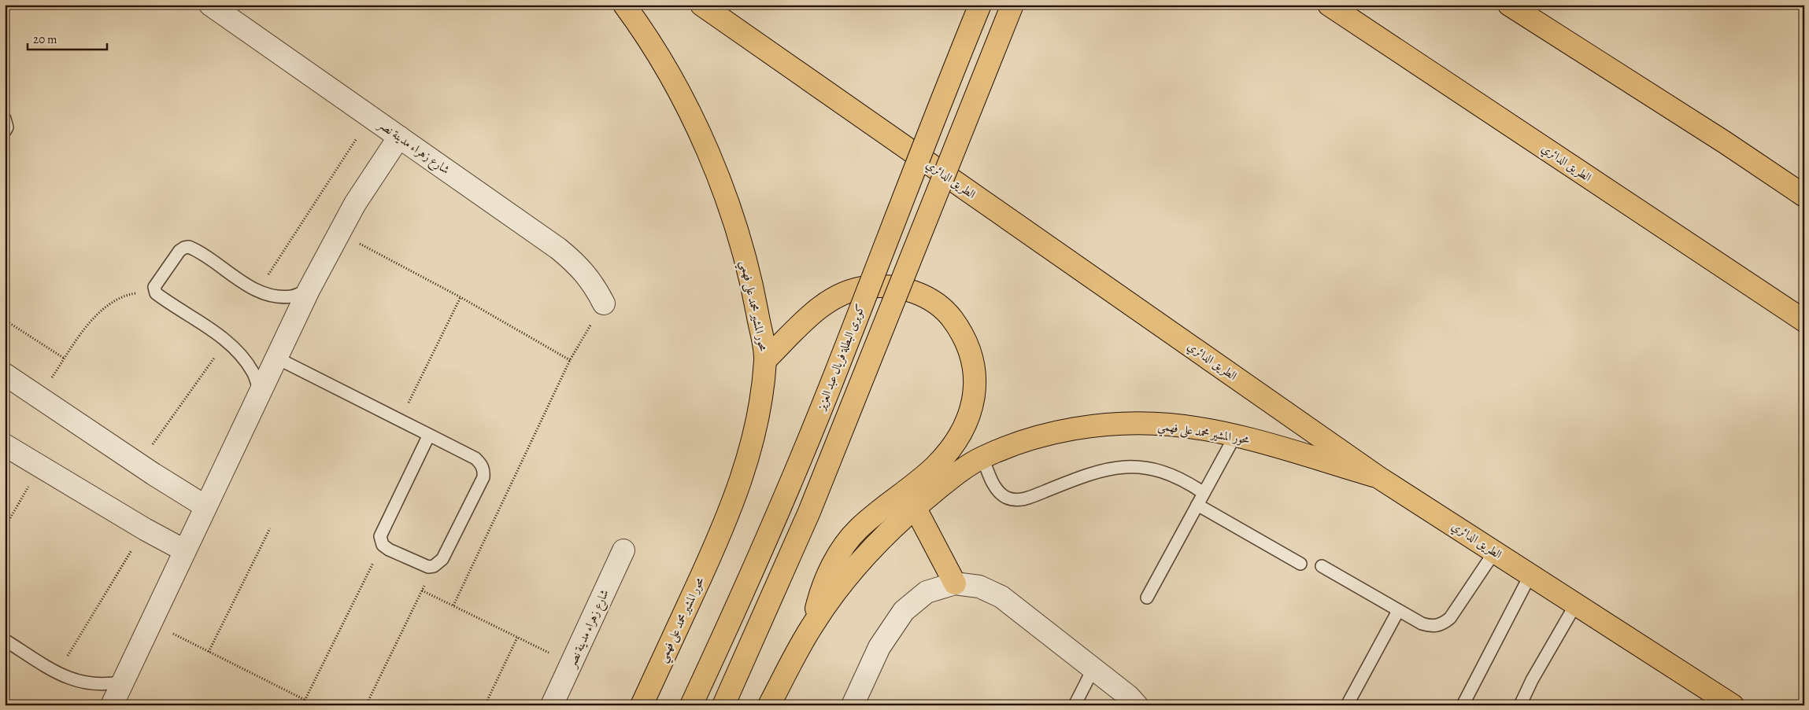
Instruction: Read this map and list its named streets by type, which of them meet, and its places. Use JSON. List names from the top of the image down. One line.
{"streets":{"main road":["الطريق الدائري","محور المشير محمد على فهمي","كوبرى البطلة فريال عبد العزيز"],"street":["شارع زهراء مدينة نصر"]},"crossings":[["الطريق الدائري","محور المشير محمد على فهمي"]],"scale_bar":"20 m"}
